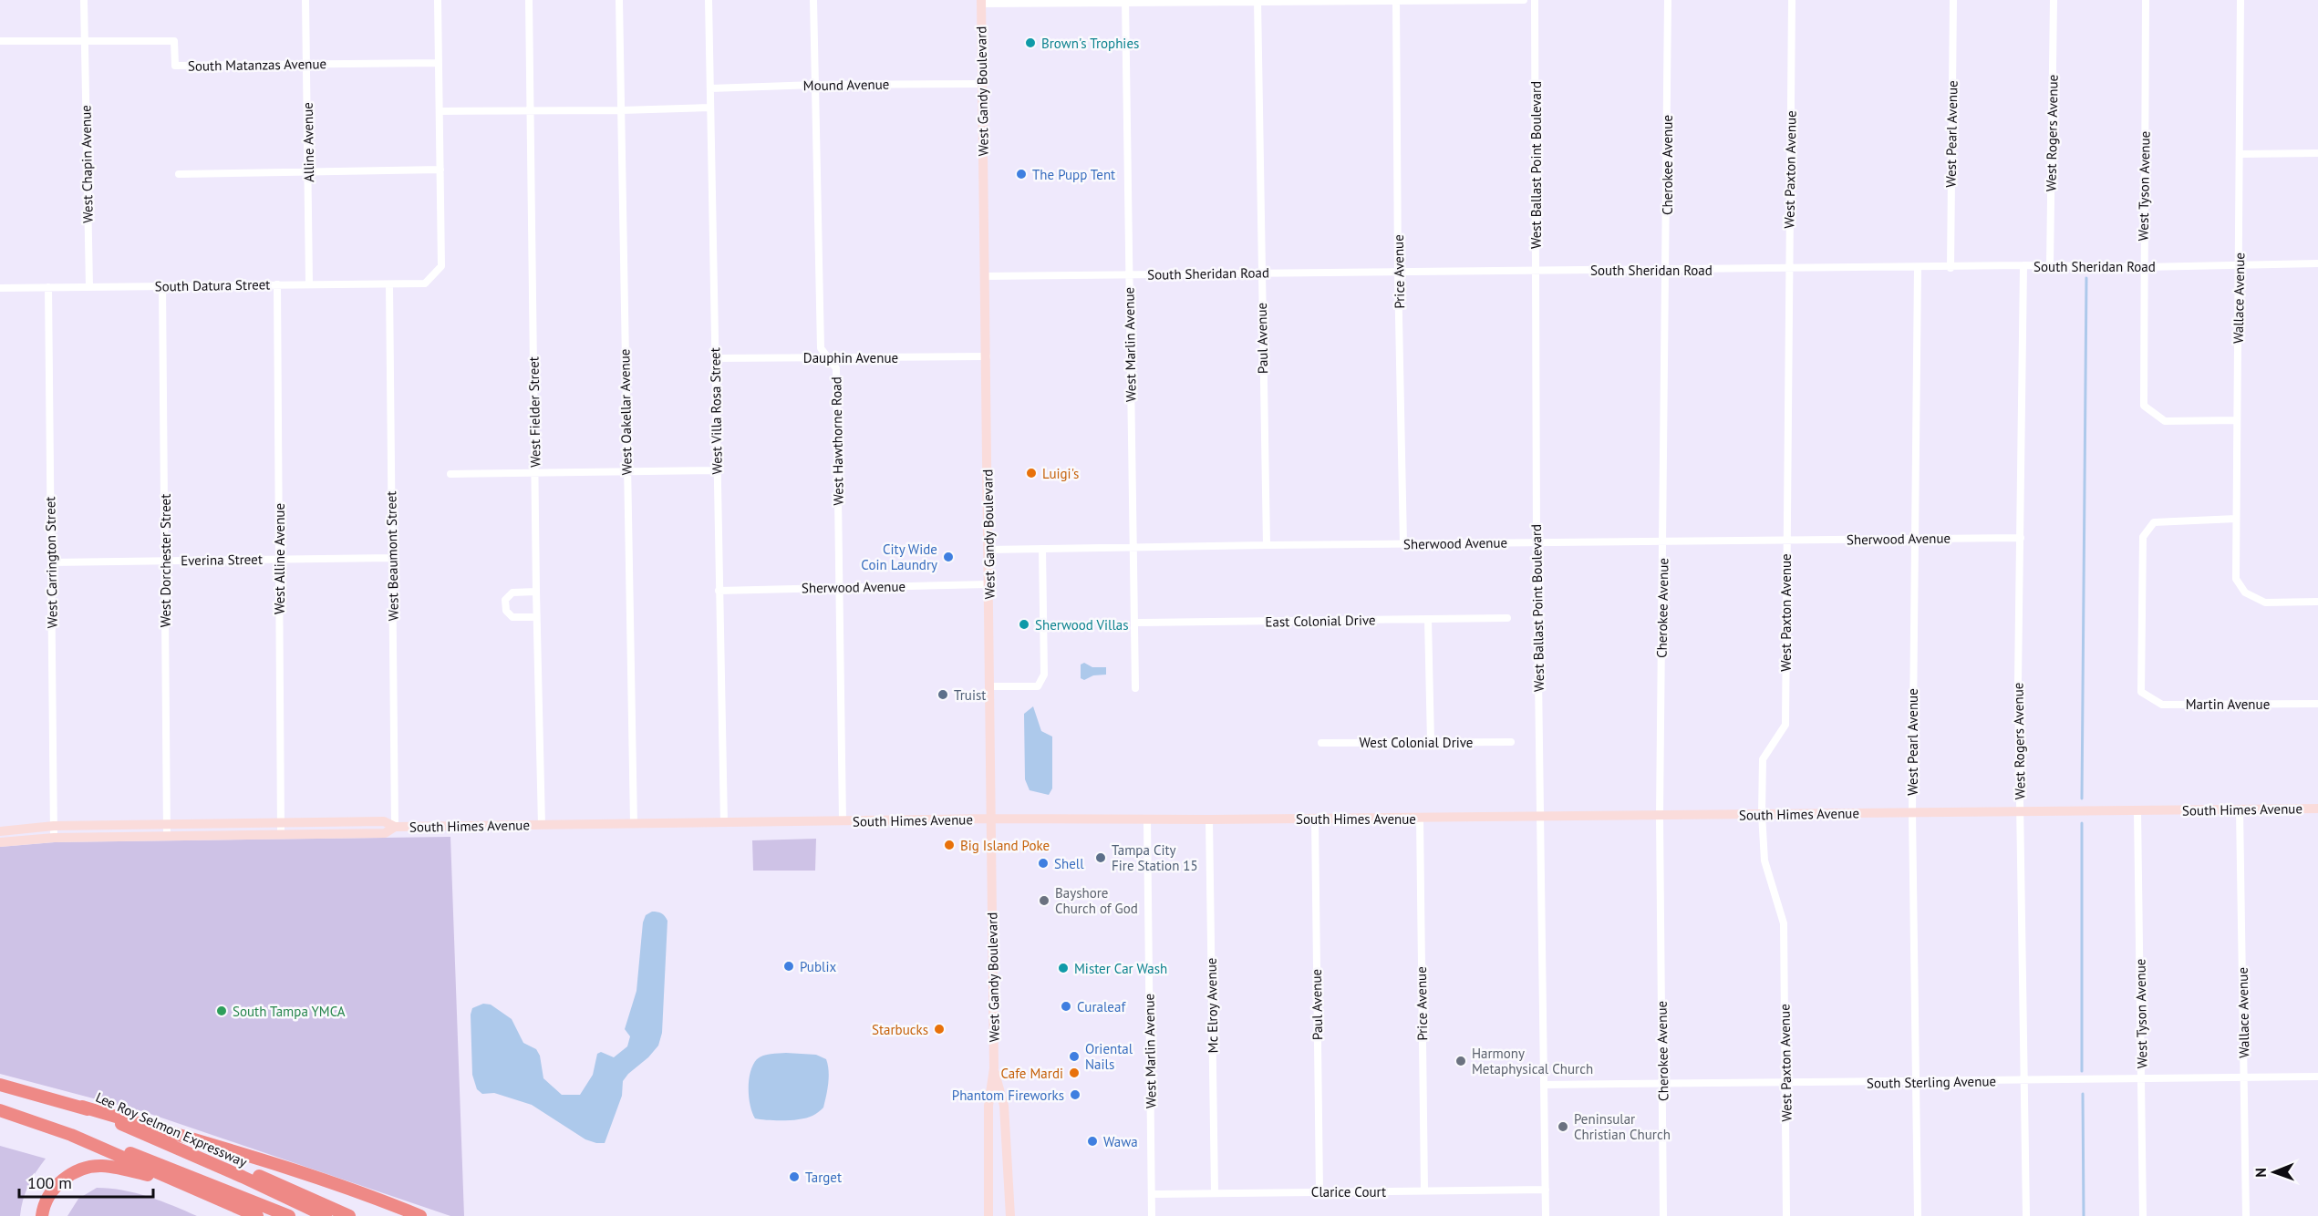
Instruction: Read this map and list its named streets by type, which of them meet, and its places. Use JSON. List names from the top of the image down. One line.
{"streets":{"highway":["Lee Roy Selmon Expressway"],"street":["South Matanzas Avenue","Mound Avenue","West Gandy Boulevard","West Rogers Avenue","West Pearl Avenue","Alline Avenue","West Chapin Avenue","West Ballast Point Boulevard","Cherokee Avenue","West Paxton Avenue","West Tyson Avenue","South Sheridan Road","Price Avenue","South Datura Street","Wallace Avenue","Paul Avenue","West Marlin Avenue","Dauphin Avenue","West Villa Rosa Street","West Fielder Street","West Oakellar Avenue","West Hawthorne Road","Sherwood Avenue","West Beaumont Street","West Alline Avenue","Everina Street","West Dorchester Street","West Carrington Street","East Colonial Drive","Martin Avenue","West Colonial Drive","South Himes Avenue","Mc Elroy Avenue","South Sterling Avenue","Clarice Court"]},"crossings":[["South Matanzas Avenue","Alline Avenue"],["South Matanzas Avenue","West Chapin Avenue"],["Mound Avenue","West Gandy Boulevard"],["Mound Avenue","West Villa Rosa Street"],["Mound Avenue","West Hawthorne Road"],["West Gandy Boulevard","South Sheridan Road"],["West Gandy Boulevard","Dauphin Avenue"],["West Gandy Boulevard","Sherwood Avenue"],["West Gandy Boulevard","South Himes Avenue"],["West Rogers Avenue","South Sheridan Road"],["West Rogers Avenue","Sherwood Avenue"],["West Rogers Avenue","South Himes Avenue"],["West Rogers Avenue","South Sterling Avenue"],["West Pearl Avenue","South Sheridan Road"],["West Pearl Avenue","Sherwood Avenue"],["West Pearl Avenue","South Himes Avenue"],["West Pearl Avenue","South Sterling Avenue"],["Alline Avenue","South Datura Street"],["West Chapin Avenue","South Datura Street"],["West Ballast Point Boulevard","South Sheridan Road"],["West Ballast Point Boulevard","Sherwood Avenue"],["West Ballast Point Boulevard","South Himes Avenue"],["West Ballast Point Boulevard","South Sterling Avenue"],["West Ballast Point Boulevard","Clarice Court"],["Cherokee Avenue","South Sheridan Road"],["Cherokee Avenue","Sherwood Avenue"],["Cherokee Avenue","South Himes Avenue"],["Cherokee Avenue","South Sterling Avenue"],["West Paxton Avenue","South Sheridan Road"],["West Paxton Avenue","Sherwood Avenue"],["West Paxton Avenue","South Himes Avenue"],["West Paxton Avenue","South Sterling Avenue"],["West Tyson Avenue","South Sheridan Road"],["West Tyson Avenue","Wallace Avenue"],["West Tyson Avenue","South Himes Avenue"],["West Tyson Avenue","South Sterling Avenue"],["South Sheridan Road","Price Avenue"],["South Sheridan Road","Wallace Avenue"],["South Sheridan Road","Paul Avenue"],["South Sheridan Road","West Marlin Avenue"],["Price Avenue","Sherwood Avenue"],["Price Avenue","South Himes Avenue"],["Price Avenue","Clarice Court"],["South Datura Street","West Beaumont Street"],["South Datura Street","West Alline Avenue"],["South Datura Street","West Dorchester Street"],["South Datura Street","West Carrington Street"],["Wallace Avenue","Martin Avenue"],["Wallace Avenue","South Himes Avenue"],["Wallace Avenue","South Sterling Avenue"],["Paul Avenue","Sherwood Avenue"],["Paul Avenue","South Himes Avenue"],["Paul Avenue","Clarice Court"],["West Marlin Avenue","Sherwood Avenue"],["West Marlin Avenue","East Colonial Drive"],["West Marlin Avenue","South Himes Avenue"],["West Marlin Avenue","Clarice Court"],["Dauphin Avenue","West Villa Rosa Street"],["Dauphin Avenue","West Hawthorne Road"],["West Villa Rosa Street","Sherwood Avenue"],["West Villa Rosa Street","South Himes Avenue"],["West Fielder Street","South Himes Avenue"],["West Oakellar Avenue","South Himes Avenue"],["West Hawthorne Road","Sherwood Avenue"],["West Hawthorne Road","South Himes Avenue"],["West Beaumont Street","Everina Street"],["West Beaumont Street","South Himes Avenue"],["West Alline Avenue","Everina Street"],["West Alline Avenue","South Himes Avenue"],["Everina Street","West Dorchester Street"],["Everina Street","West Carrington Street"],["West Dorchester Street","South Himes Avenue"],["West Carrington Street","South Himes Avenue"],["South Himes Avenue","Mc Elroy Avenue"],["Mc Elroy Avenue","Clarice Court"]],"places":["Brown's Trophies","The Pupp Tent","Luigi's","City Wide Coin Laundry","Sherwood Villas","Truist","Big Island Poke","Tampa City Fire Station 15","Shell","Bayshore Church of God","Publix","Mister Car Wash","Curaleaf","South Tampa YMCA","Starbucks","Oriental Nails","Harmony Metaphysical Church","Cafe Mardi","Phantom Fireworks","Peninsular Christian Church","Wawa","Target"],"scale_bar":"100 m","north":"left"}
